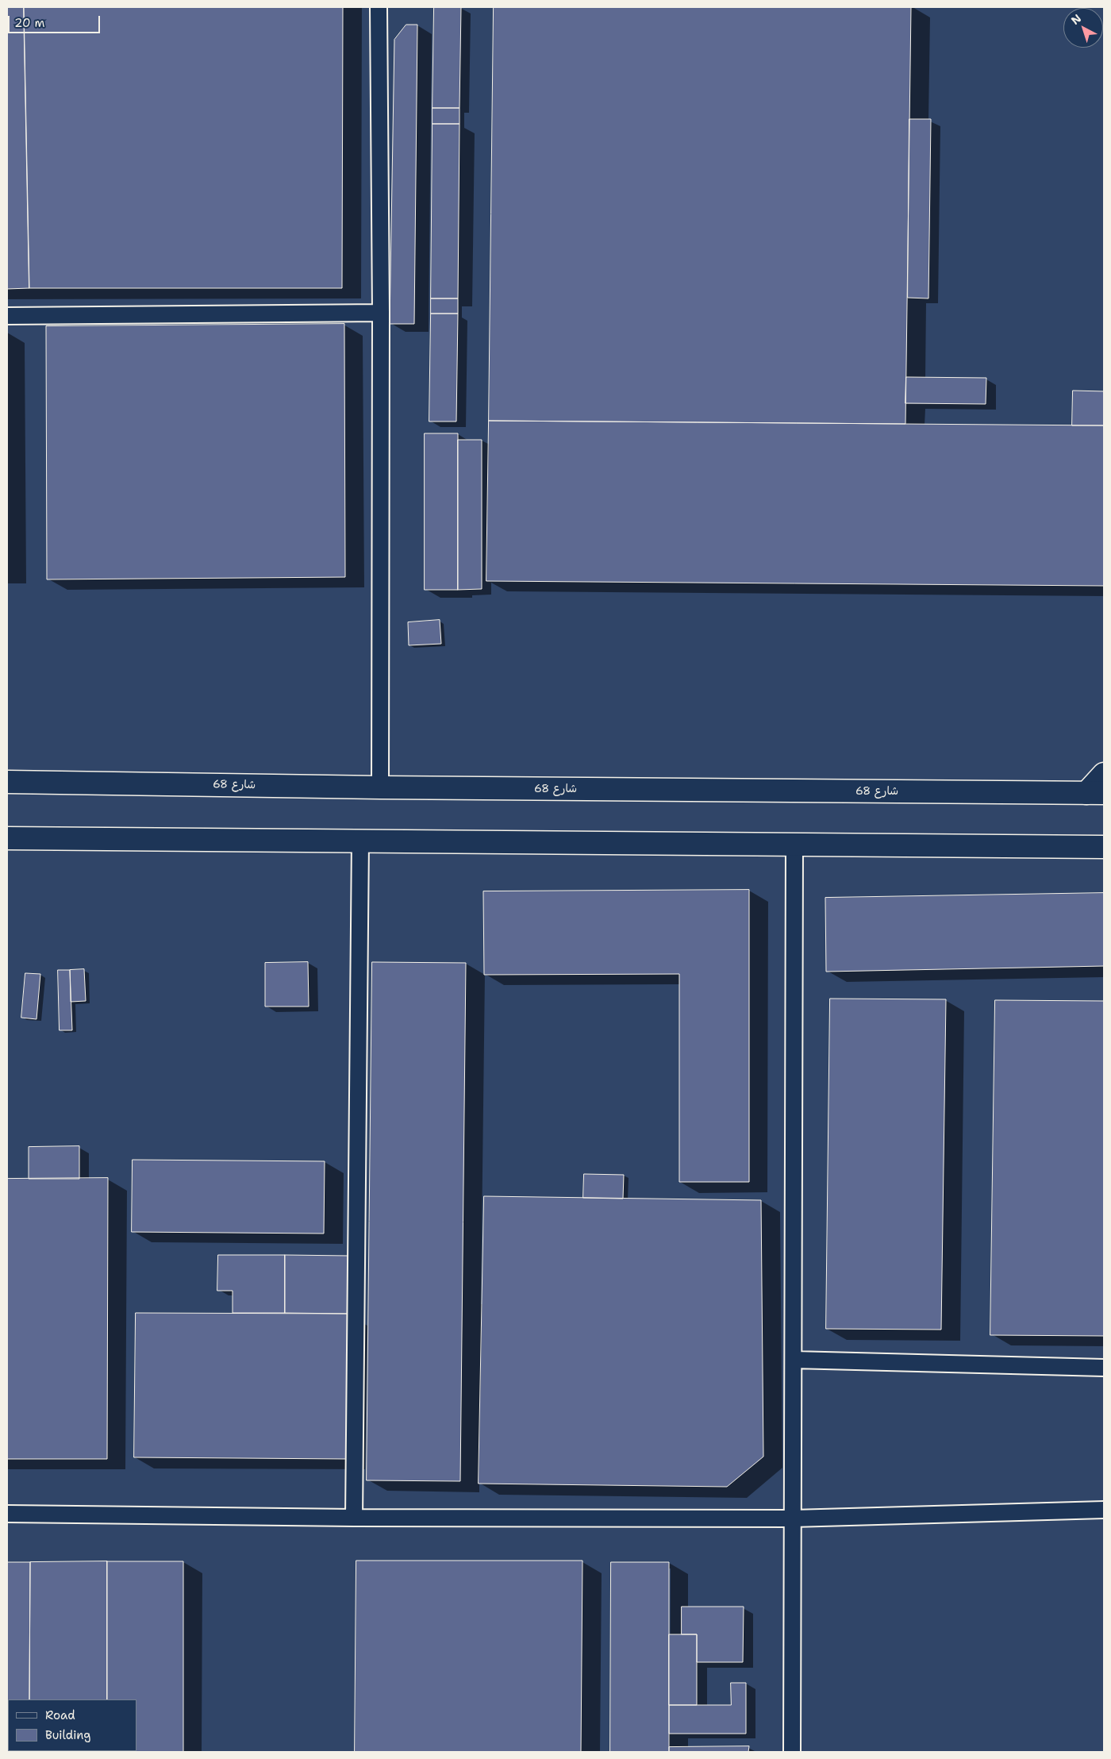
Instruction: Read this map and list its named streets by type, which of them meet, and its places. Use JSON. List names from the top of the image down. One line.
{"streets":{"street":["شارع 68"]},"legend":["Road","Building"],"scale_bar":"20 m","north":"top left"}
